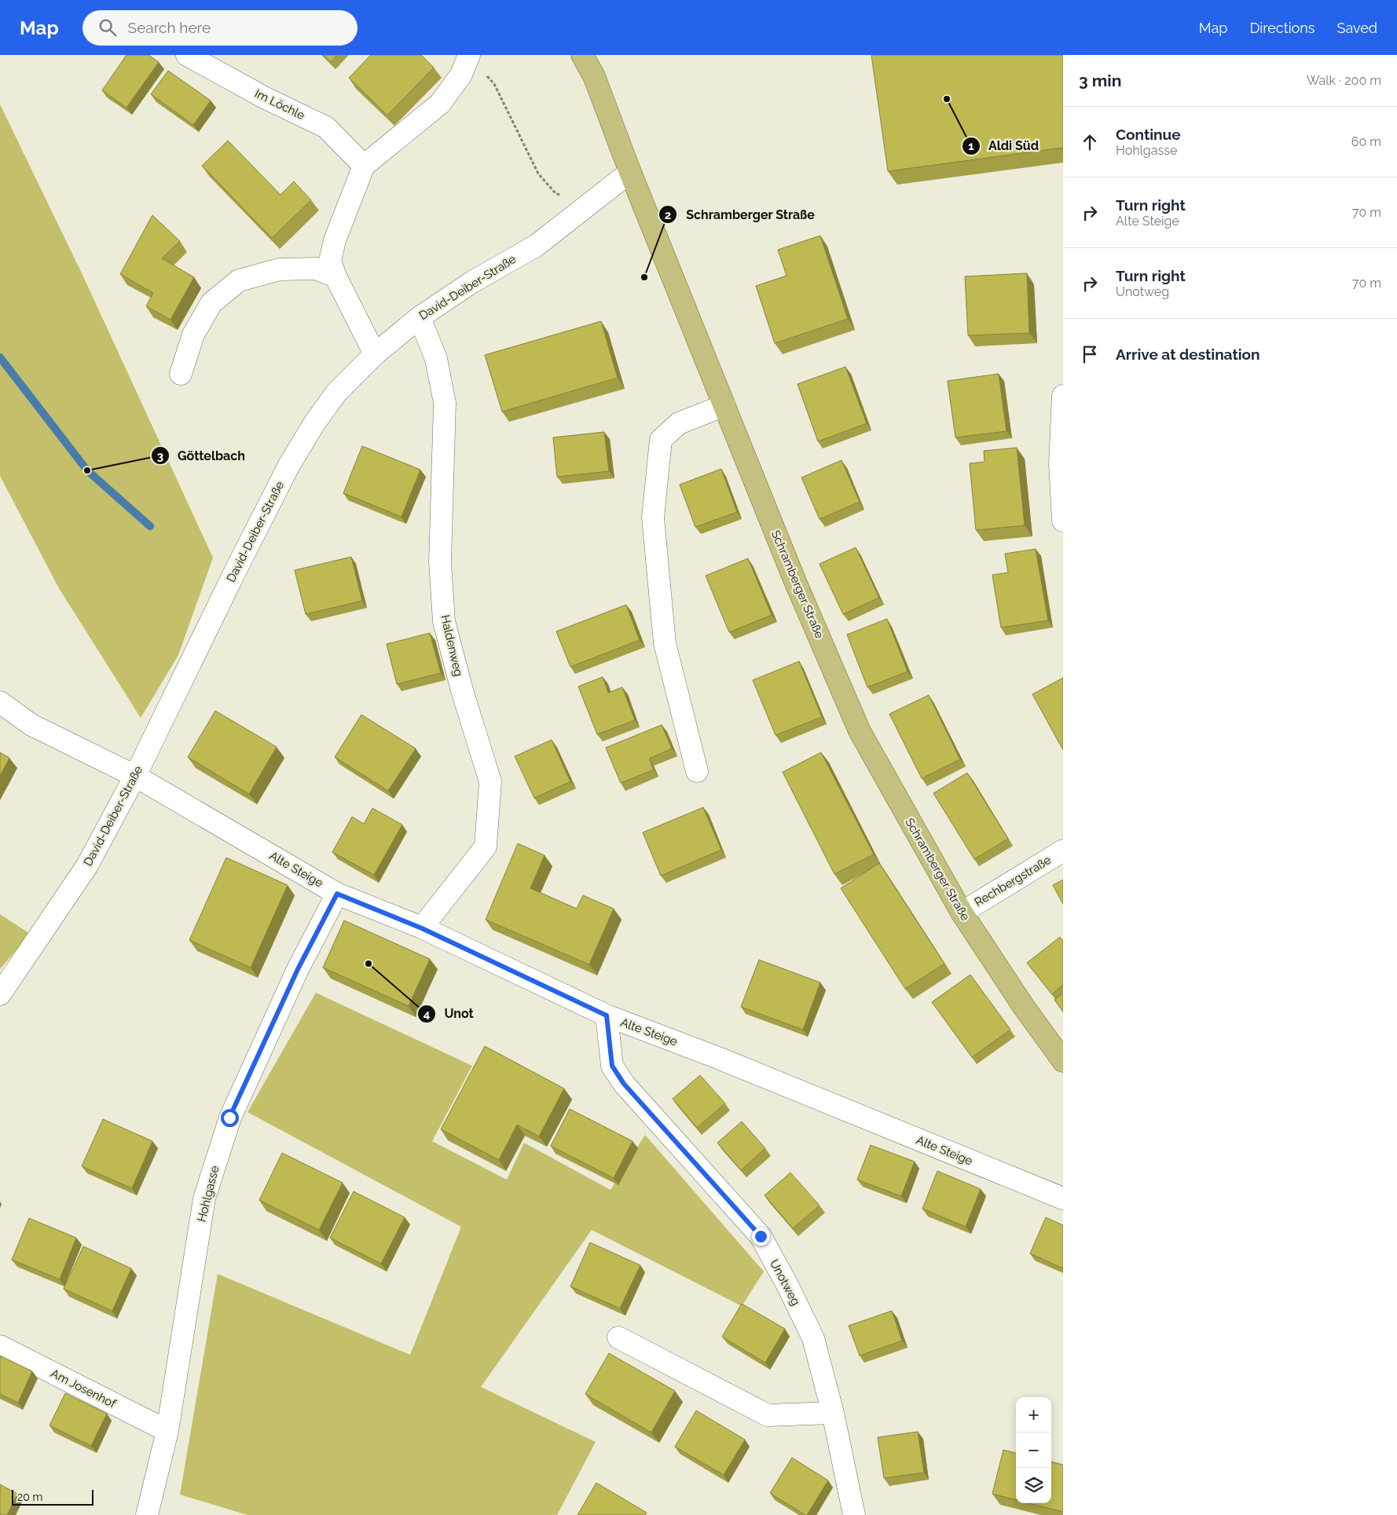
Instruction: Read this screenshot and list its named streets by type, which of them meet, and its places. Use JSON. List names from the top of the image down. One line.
{"streets":{"main road":["Schramberger Straße"],"street":["Im Löchle","David-Deiber-Straße","Haldenweg","Alte Steige","Rechbergstraße","Hohlgasse","Unotweg","Am Josenhof"]},"crossings":[["David-Deiber-Straße","Schramberger Straße"],["David-Deiber-Straße","Haldenweg"],["David-Deiber-Straße","Alte Steige"],["Schramberger Straße","Rechbergstraße"],["Haldenweg","Alte Steige"],["Alte Steige","Hohlgasse"],["Alte Steige","Unotweg"],["Hohlgasse","Am Josenhof"]],"places":["Aldi Süd","Schramberger Straße","Göttelbach","Unot"],"scale_bar":"20 m","page":{"header":"Map","search":"Search here","nav":["Map","Directions","Saved"],"heading":["3 min","Walk · 200 m"],"list":[["Continue","Hohlgasse","60 m"],["Turn right","Alte Steige","70 m"],["Turn right","Unotweg","70 m"],"Arrive at destination"],"map_buttons":["+","−"],"scale":"20 m"}}
